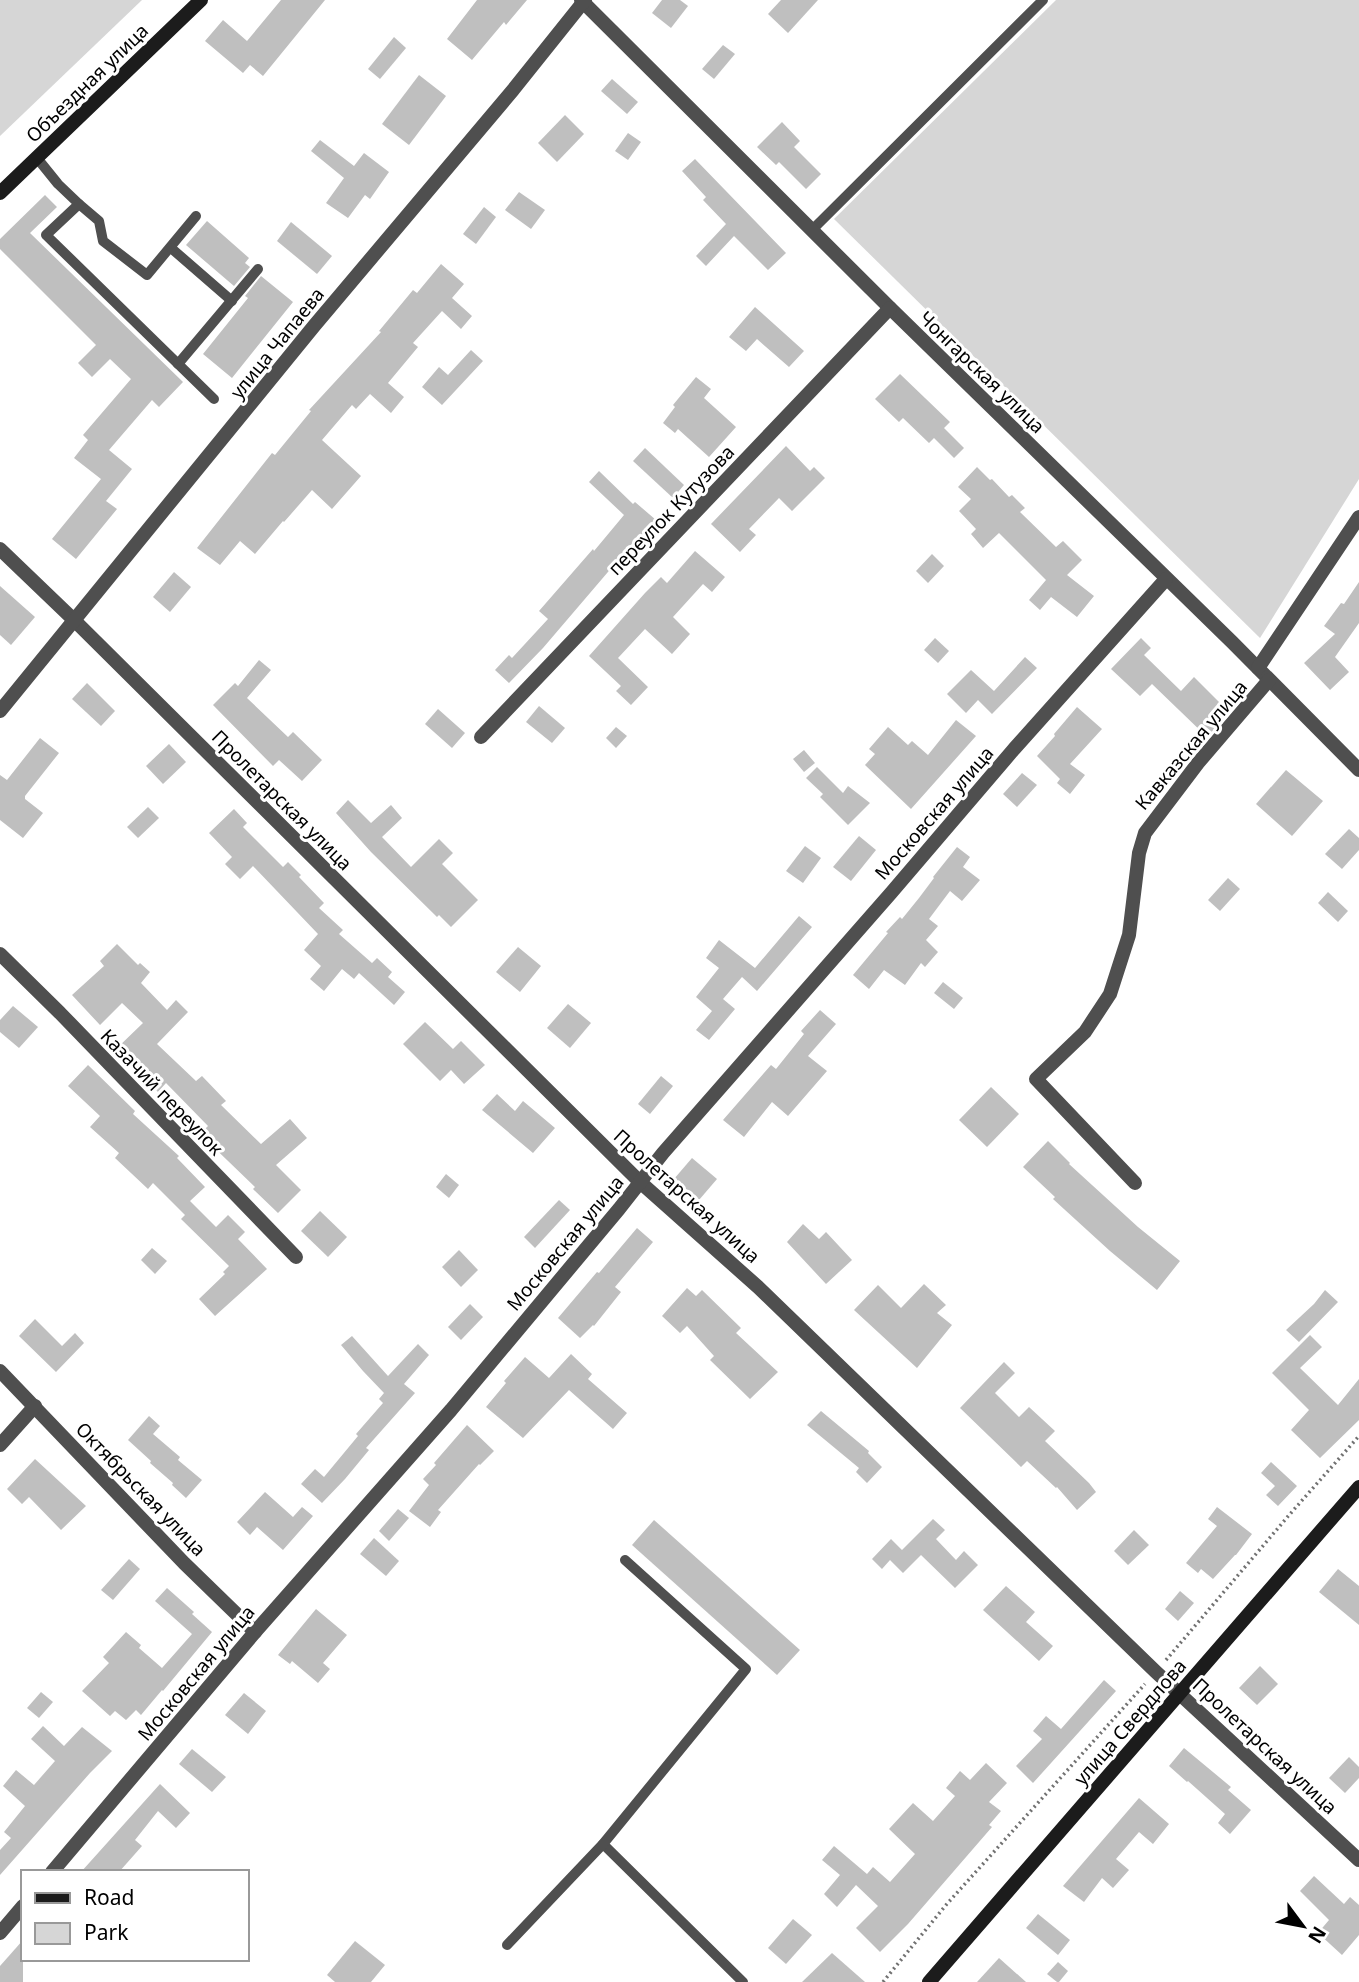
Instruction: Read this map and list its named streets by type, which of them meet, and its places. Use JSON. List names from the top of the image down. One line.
{"streets":{"street":["Объездная улица","улица Чапаева","Чонгарская улица","переулок Кутузова","Кавказская улица","Пролетарская улица","Московская улица","Казачий переулок","Октябрьская улица","улица Свердлова"]},"crossings":[["улица Чапаева","Чонгарская улица"],["улица Чапаева","Пролетарская улица"],["Чонгарская улица","переулок Кутузова"],["Чонгарская улица","Кавказская улица"],["Чонгарская улица","Московская улица"],["Пролетарская улица","Московская улица"],["Пролетарская улица","улица Свердлова"],["Московская улица","Октябрьская улица"]],"legend":["Road","Park"],"north":"bottom right"}
